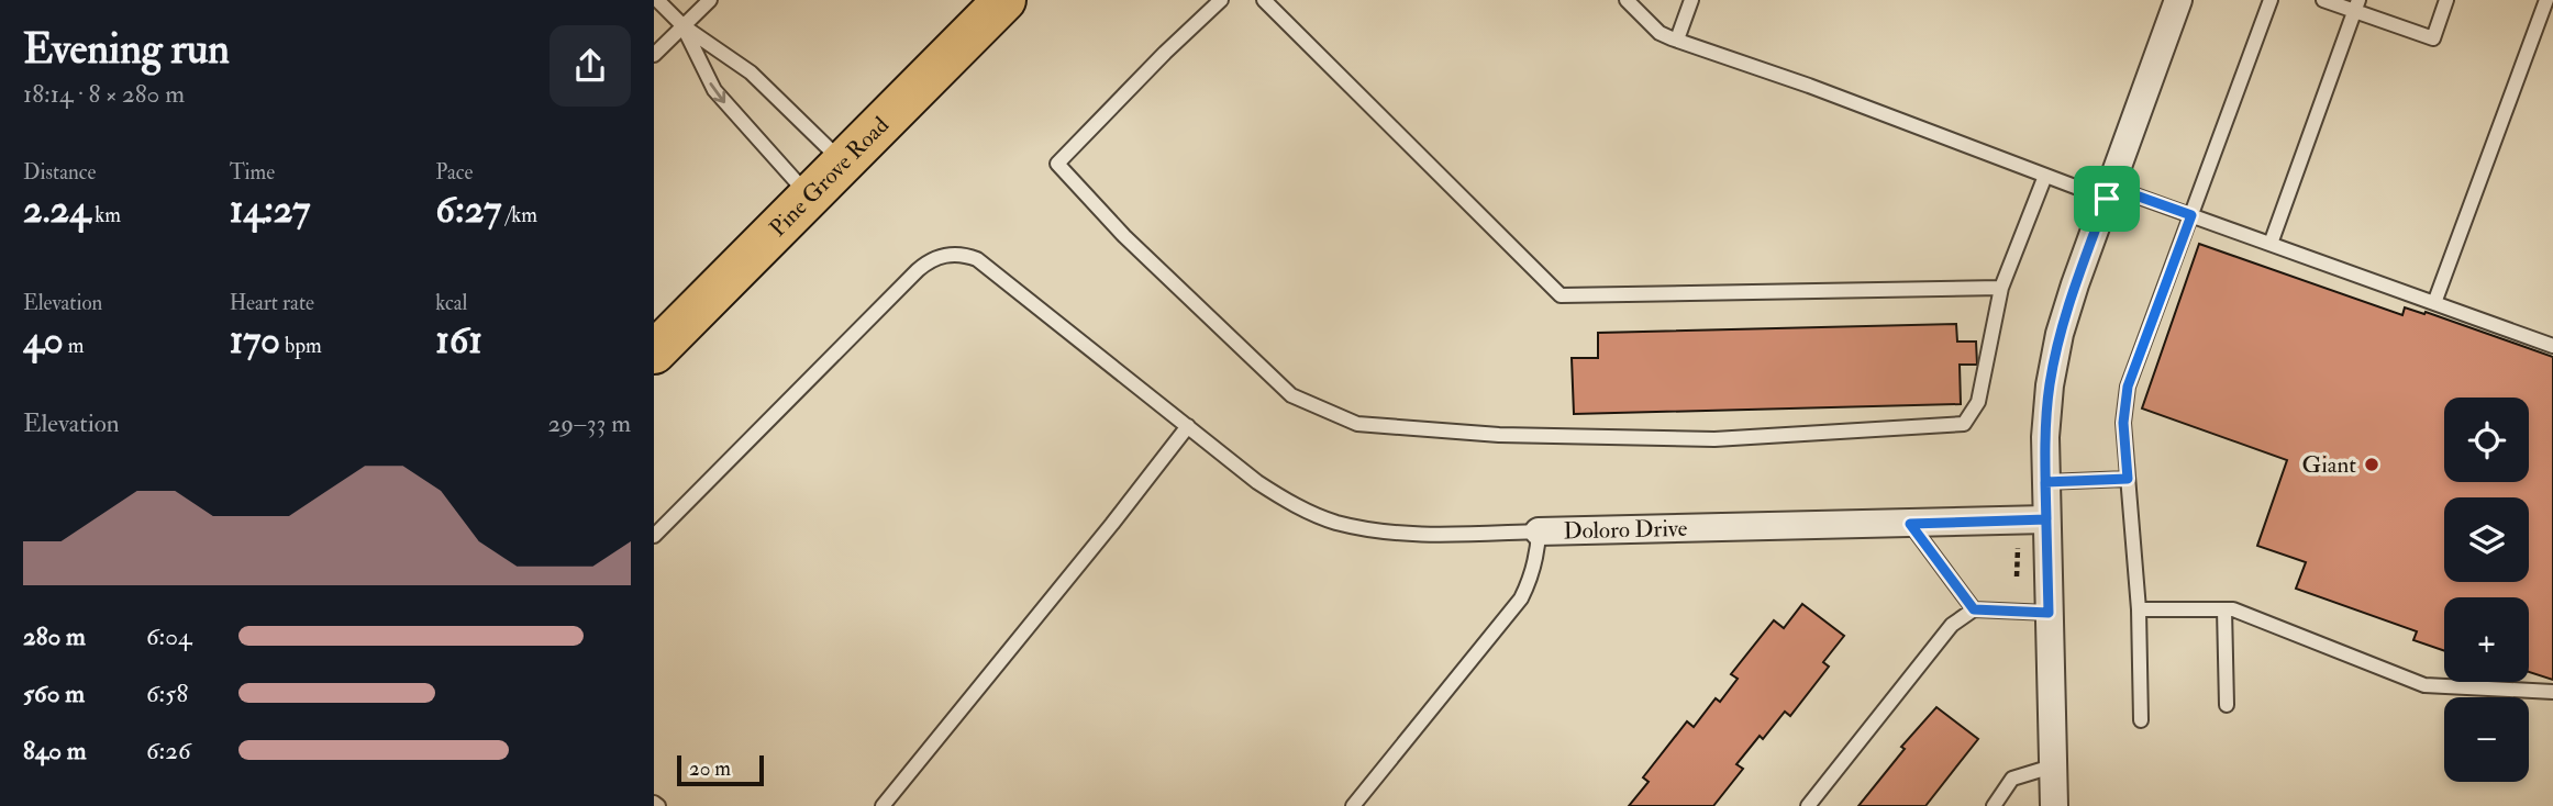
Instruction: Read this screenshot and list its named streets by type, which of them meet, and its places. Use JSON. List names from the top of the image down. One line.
{"streets":{"main road":["Pine Grove Road"],"street":["Doloro Drive"]},"places":["Giant"],"scale_bar":"20 m","page":{"heading":["Evening run","18:14 · 8 × 280 m"],"stats":[["Distance","2.24 km"],["Time","14:27"],["Pace","6:27 /km"],["Elevation","40 m"],["Heart rate","170 bpm"],["kcal","161"]],"chart":["Elevation","29–33 m"],"map_buttons":["+","−"],"list":[{"name":"280 m","note":"6:04"},{"name":"560 m","note":"6:58"},{"name":"840 m","note":"6:26"}],"scale":"20 m"}}
